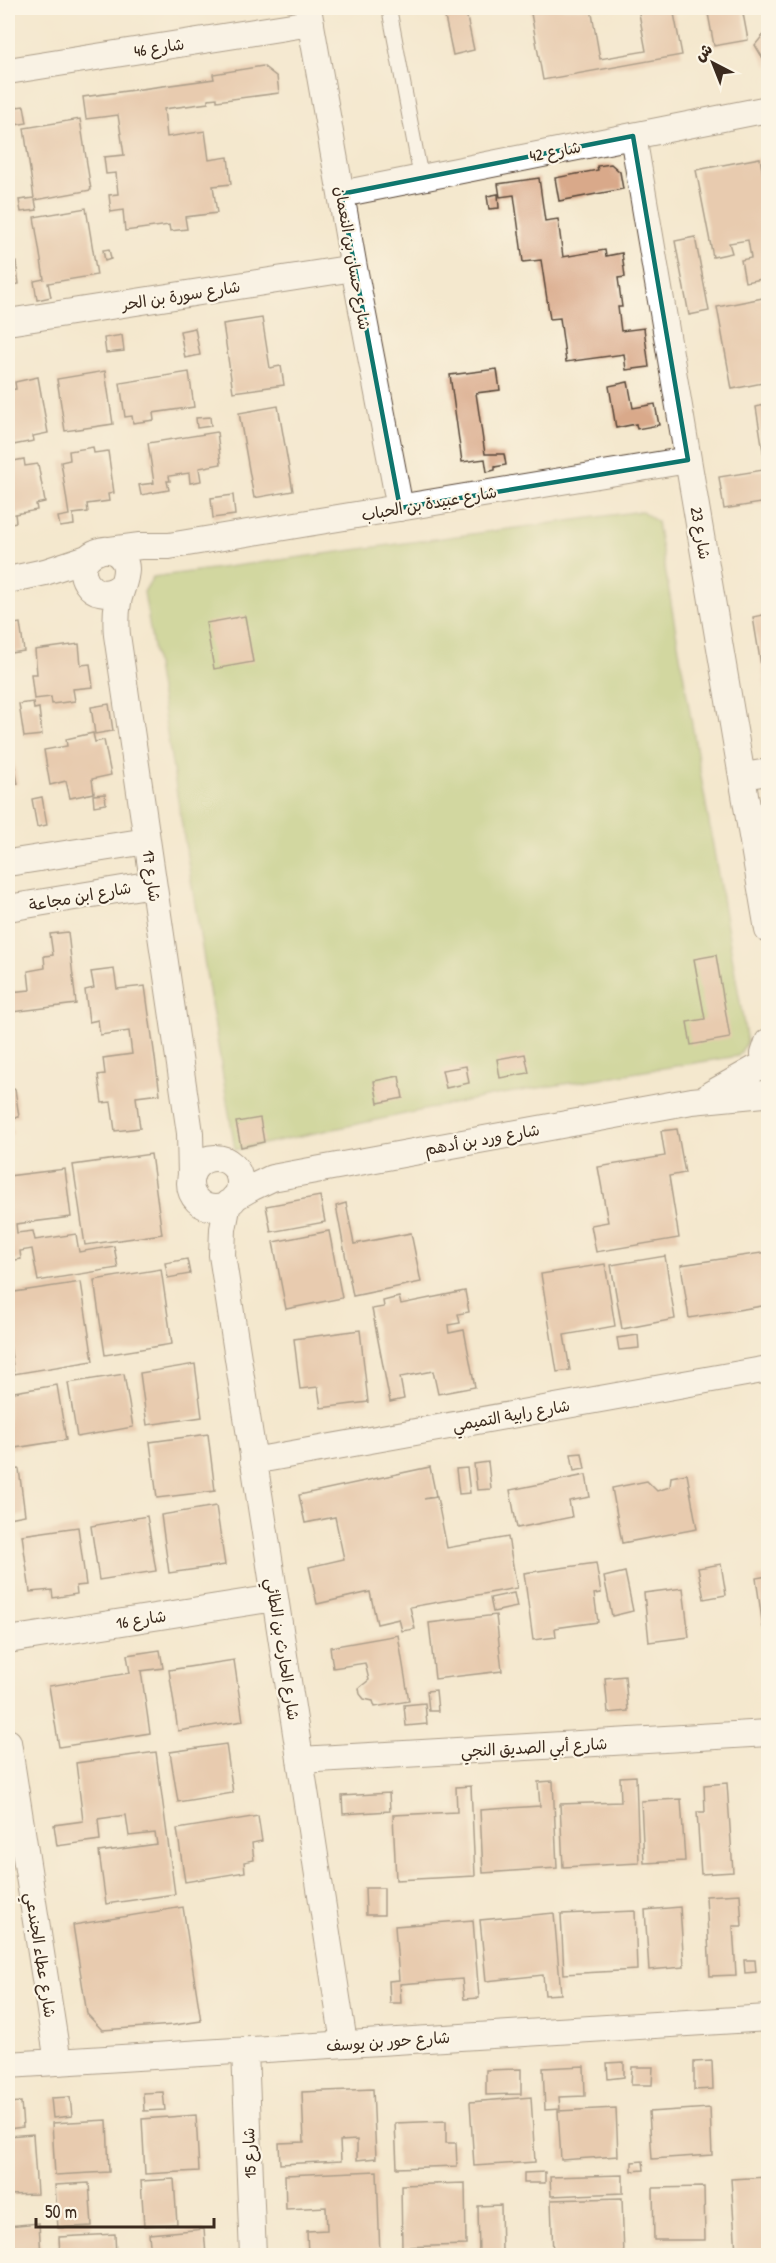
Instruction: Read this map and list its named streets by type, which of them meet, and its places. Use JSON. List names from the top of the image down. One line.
{"streets":{"street":["شارع 46","شارع 42","شارع حسان بن النعمان","شارع سورة بن الحر","شارع عبيدة بن الحباب","شارع 23","شارع 17","شارع ابن مجاعة","شارع ورد بن أدهم","شارع رابية التميمي","شارع 16","شارع الحارث بن الطائي","شارع أبي الصديق النجي","شارع عطاء الجندعي","شارع حور بن يوسف","شارع 15"]},"crossings":[["شارع 46","شارع حسان بن النعمان"],["شارع 42","شارع حسان بن النعمان"],["شارع 42","شارع 23"],["شارع حسان بن النعمان","شارع سورة بن الحر"],["شارع حسان بن النعمان","شارع عبيدة بن الحباب"],["شارع عبيدة بن الحباب","شارع 23"],["شارع عبيدة بن الحباب","شارع 17"],["شارع 17","شارع ابن مجاعة"],["شارع 17","شارع ورد بن أدهم"],["شارع 17","شارع الحارث بن الطائي"],["شارع ورد بن أدهم","شارع الحارث بن الطائي"],["شارع رابية التميمي","شارع الحارث بن الطائي"],["شارع 16","شارع الحارث بن الطائي"],["شارع الحارث بن الطائي","شارع أبي الصديق النجي"],["شارع الحارث بن الطائي","شارع حور بن يوسف"],["شارع عطاء الجندعي","شارع حور بن يوسف"],["شارع حور بن يوسف","شارع 15"]],"scale_bar":"50 m","north":"top left"}
